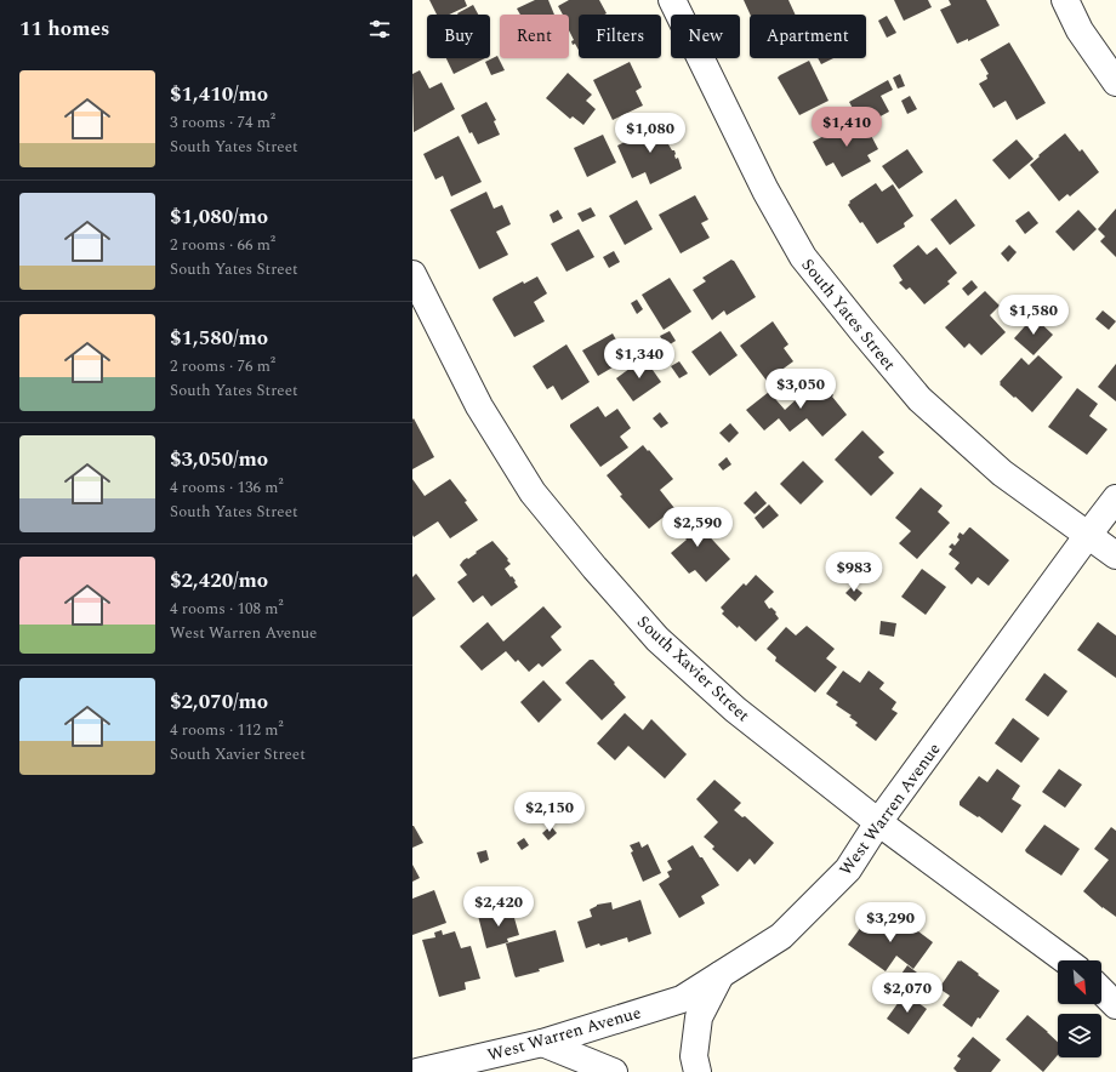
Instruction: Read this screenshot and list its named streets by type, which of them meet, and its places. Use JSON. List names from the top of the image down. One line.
{"streets":{"street":["South Yates Street","South Xavier Street","West Warren Avenue"]},"crossings":[["South Yates Street","West Warren Avenue"],["South Xavier Street","West Warren Avenue"]],"north":"bottom right","page":{"heading":"11 homes","chip":["Buy","Rent","Filters","New","Apartment"],"list":[{"name":"$1,410/mo","note":"3 rooms · 74 m² · South Yates Street"},{"name":"$1,080/mo","note":"2 rooms · 66 m² · South Yates Street"},{"name":"$1,580/mo","note":"2 rooms · 76 m² · South Yates Street"},{"name":"$3,050/mo","note":"4 rooms · 136 m² · South Yates Street"},{"name":"$2,420/mo","note":"4 rooms · 108 m² · West Warren Avenue"},{"name":"$2,070/mo","note":"4 rooms · 112 m² · South Xavier Street"}],"price":["$1,410","$1,080","$1,580","$1,340","$3,050","$2,590","$983","$2,150","$2,420","$3,290","$2,070"]}}
